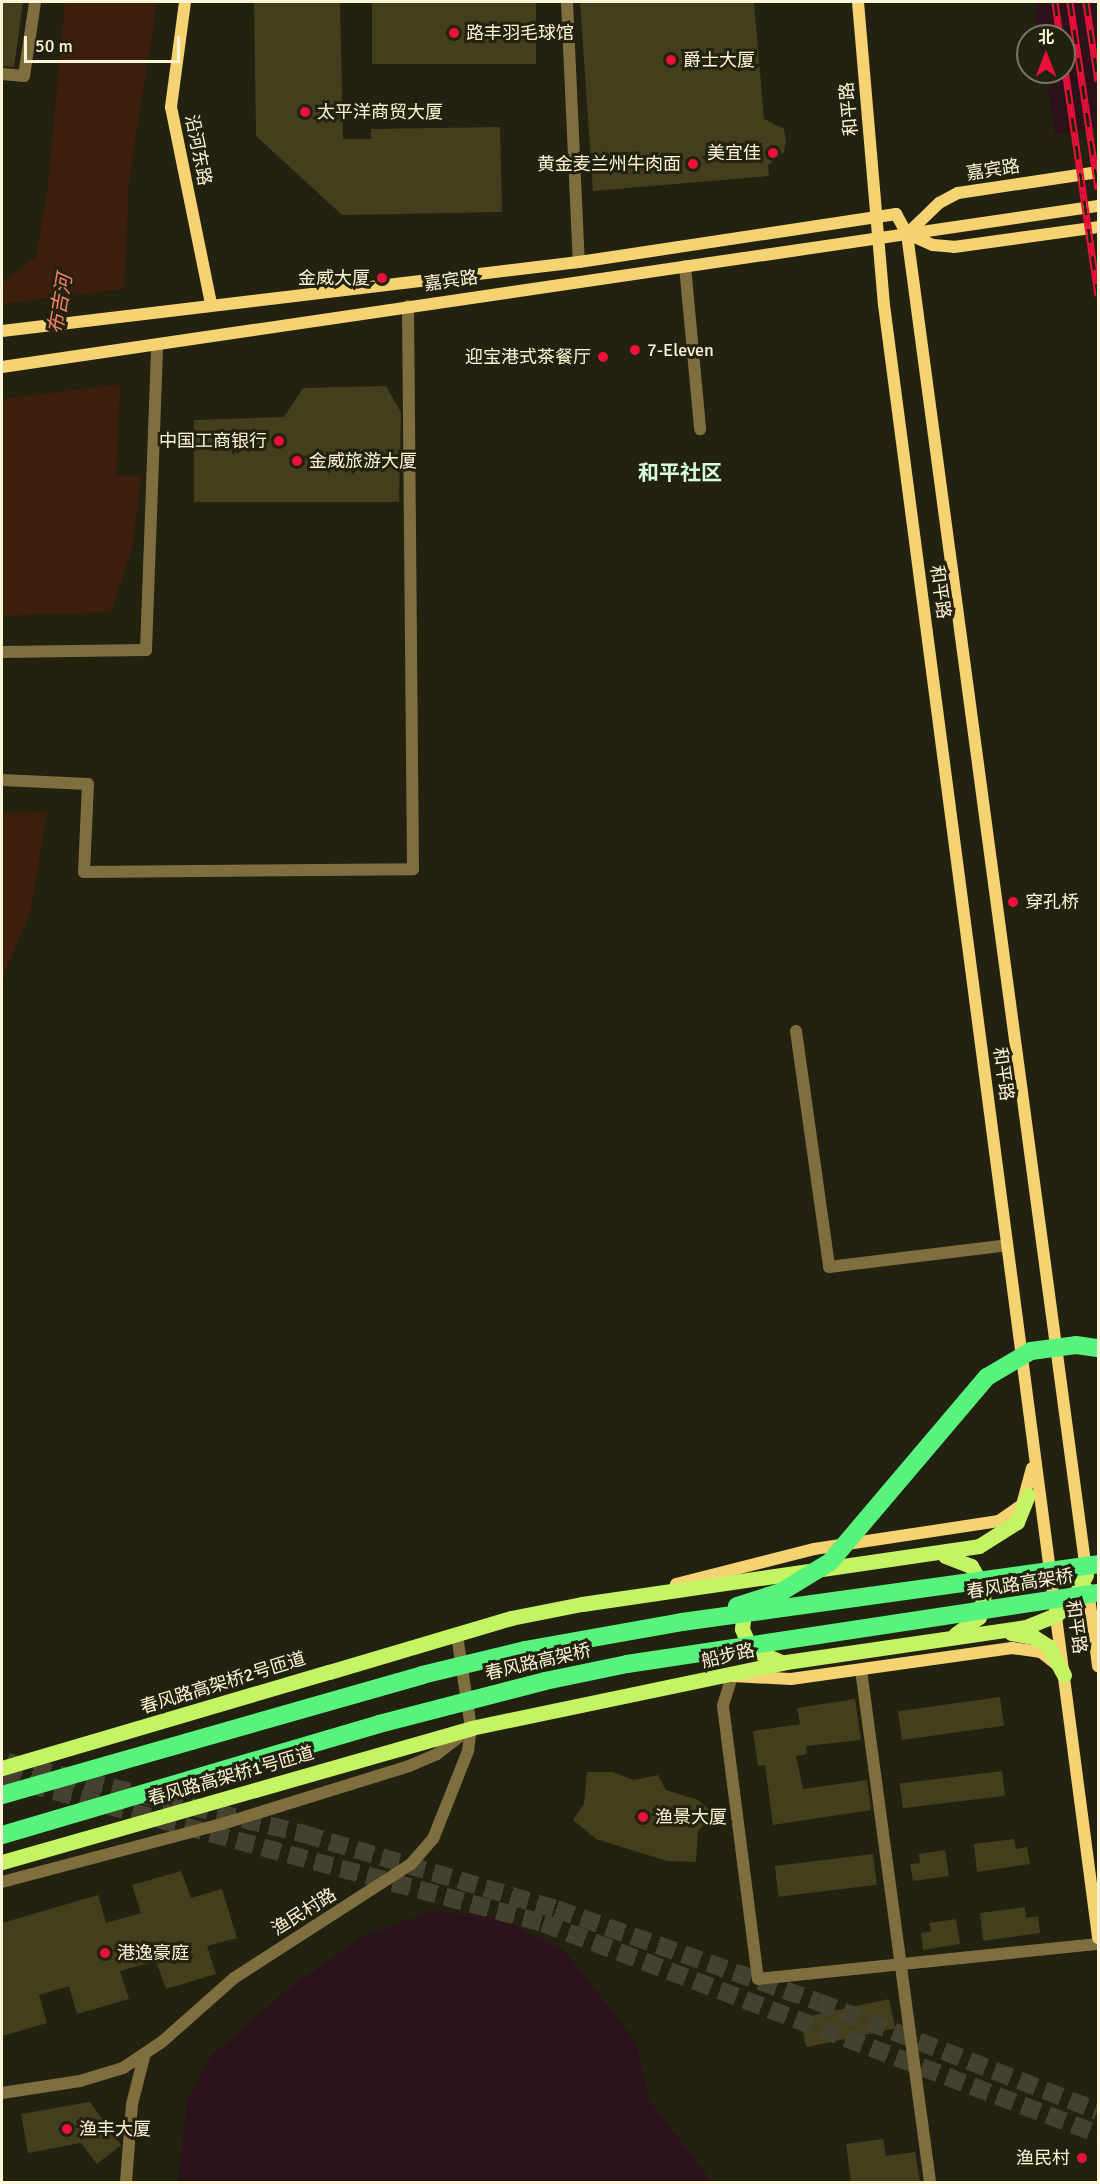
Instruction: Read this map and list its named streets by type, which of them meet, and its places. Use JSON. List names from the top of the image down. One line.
{"streets":{"highway":["春风路高架桥"],"main road":["和平路","沿河东路","嘉宾路","船步路","春风路高架桥2号匝道","春风路高架桥1号匝道"],"street":["渔民村路"]},"crossings":[["和平路","嘉宾路"],["和平路","春风路高架桥"],["和平路","船步路"],["沿河东路","嘉宾路"],["船步路","春风路高架桥1号匝道"],["船步路","渔民村路"],["春风路高架桥2号匝道","渔民村路"],["春风路高架桥1号匝道","渔民村路"]],"districts":["和平社区"],"water":["布吉河"],"places":["路丰羽毛球馆","爵士大厦","太平洋商贸大厦","美宜佳","黄金麦兰州牛肉面","金威大厦","7-Eleven","迎宝港式茶餐厅","中国工商银行","金威旅游大厦","穿孔桥","渔景大厦","港逸豪庭","渔丰大厦","渔民村"],"scale_bar":"50 m","north":"top"}
